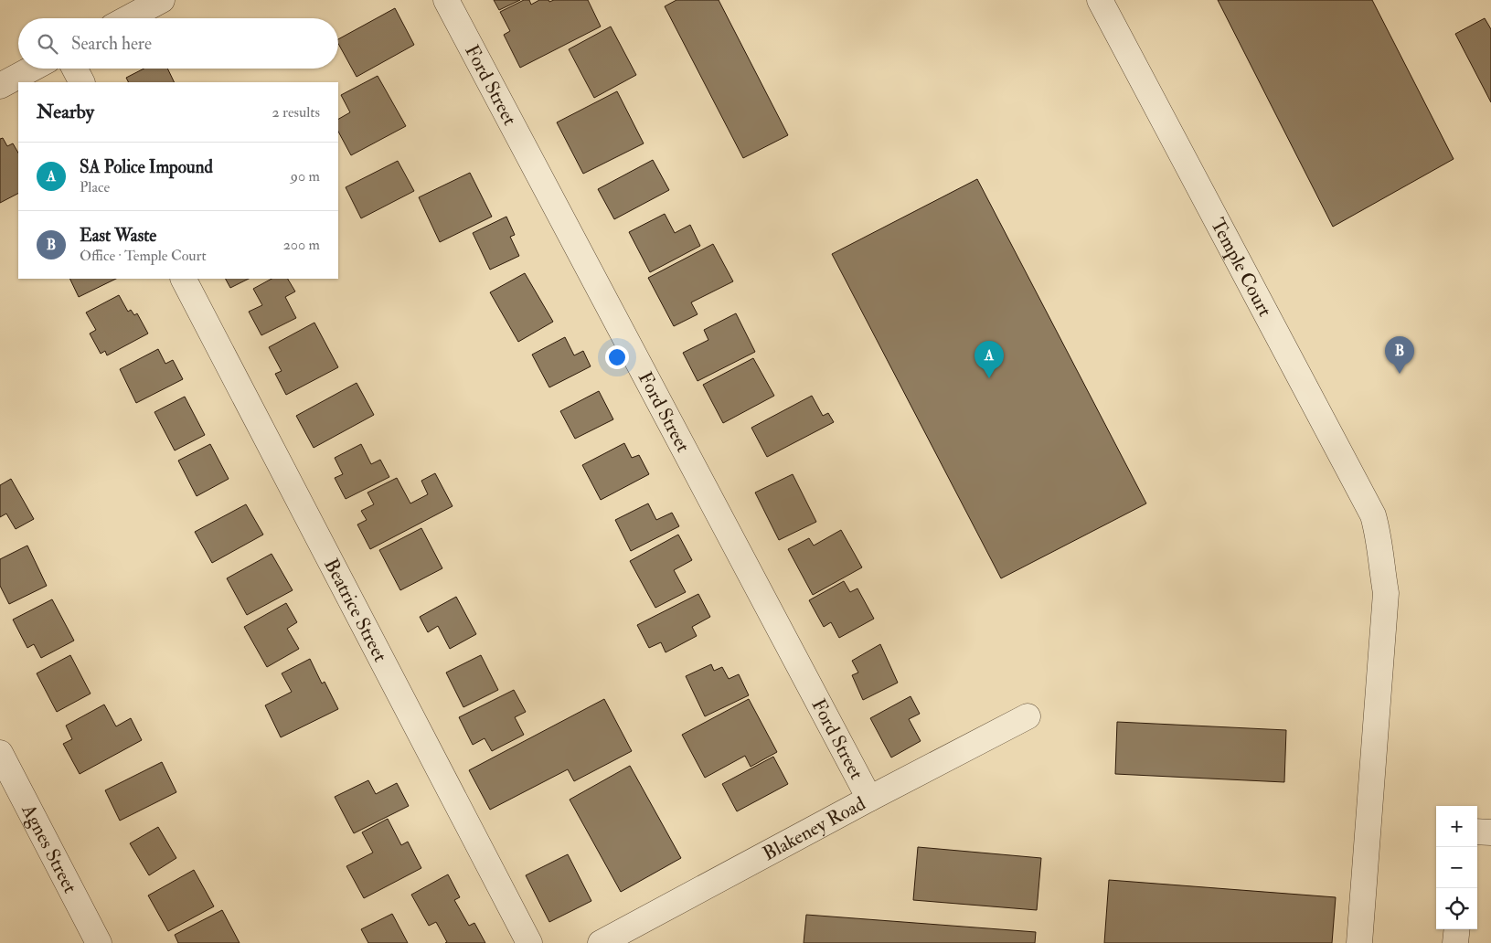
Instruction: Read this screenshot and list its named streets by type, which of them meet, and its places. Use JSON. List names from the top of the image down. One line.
{"streets":{"street":["Ford Street","Temple Court","Beatrice Street","Blakeney Road","Agnes Street"]},"crossings":[["Ford Street","Blakeney Road"]],"page":{"search":"Search here","heading":["Nearby","2 results"],"list":[{"mark":"A","name":"SA Police Impound","note":"Place","value":"90 m"},{"mark":"B","name":"East Waste","note":"Office · Temple Court","value":"200 m"}],"pins":["B","A"],"map_buttons":["+","−"]}}
